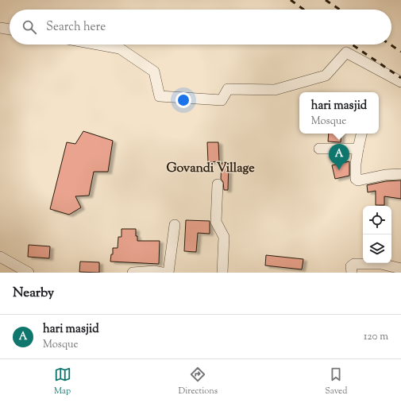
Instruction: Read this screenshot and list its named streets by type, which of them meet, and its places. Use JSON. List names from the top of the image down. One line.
{"districts":["Govandi Village"],"page":{"search":"Search here","popup":["hari masjid","Mosque"],"pins":"A","heading":"Nearby","list":[{"mark":"A","name":"hari masjid","note":"Mosque","value":"120 m"}],"nav":["Map","Directions","Saved"]}}
